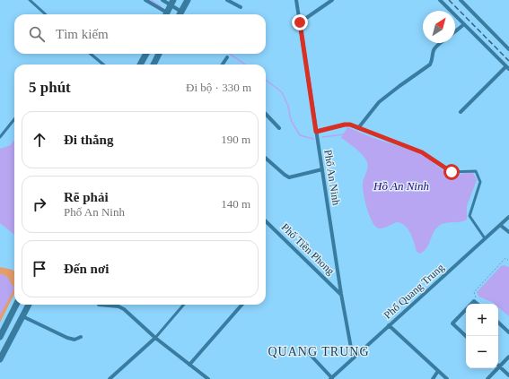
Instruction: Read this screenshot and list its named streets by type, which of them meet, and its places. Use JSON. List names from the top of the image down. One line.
{"streets":{"street":["Phố An Ninh","Phố Tiền Phong","Phố Quang Trung"]},"crossings":[["Phố An Ninh","Phố Tiền Phong"],["Phố An Ninh","Phố Quang Trung"]],"districts":["QUANG TRUNG"],"water":["Hồ An Ninh"],"north":"top right","page":{"search":"Tìm kiếm","heading":["5 phút","Đi bộ · 330 m"],"list":[["Đi thẳng","190 m"],["Rẽ phải","Phố An Ninh","140 m"],"Đến nơi"],"map_buttons":["+","−"]}}
